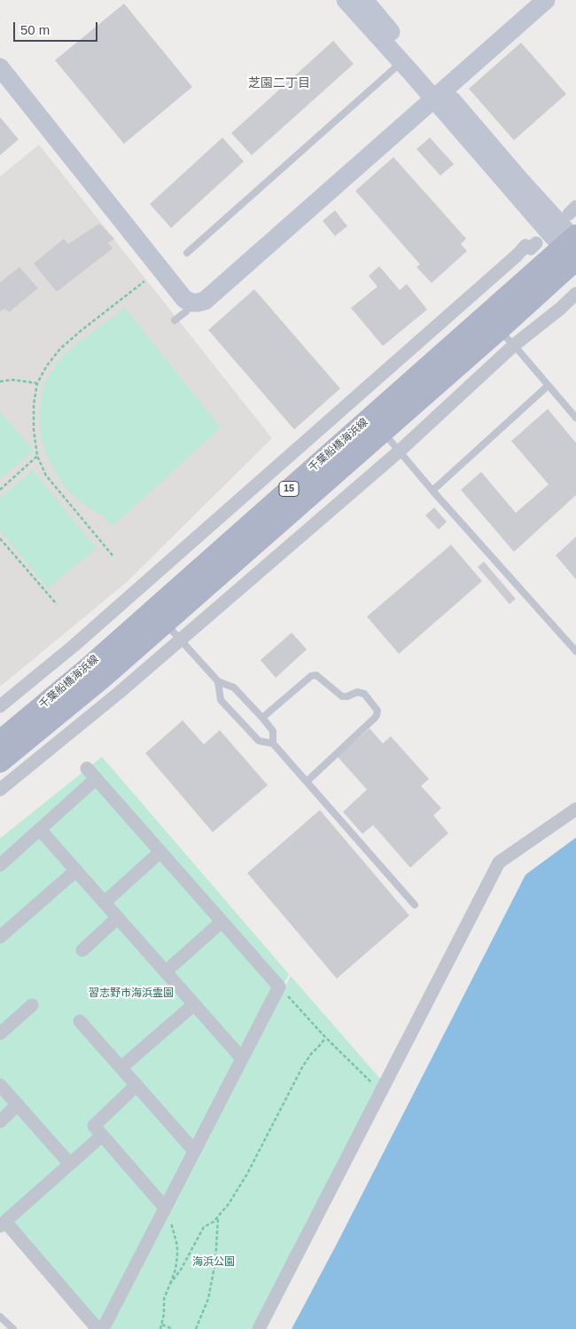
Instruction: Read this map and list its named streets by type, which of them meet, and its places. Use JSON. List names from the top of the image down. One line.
{"streets":{"main road":["千葉船橋海浜線","15"]},"districts":["芝園二丁目"],"parks":["習志野市海浜霊園","海浜公園"],"scale_bar":"50 m"}
